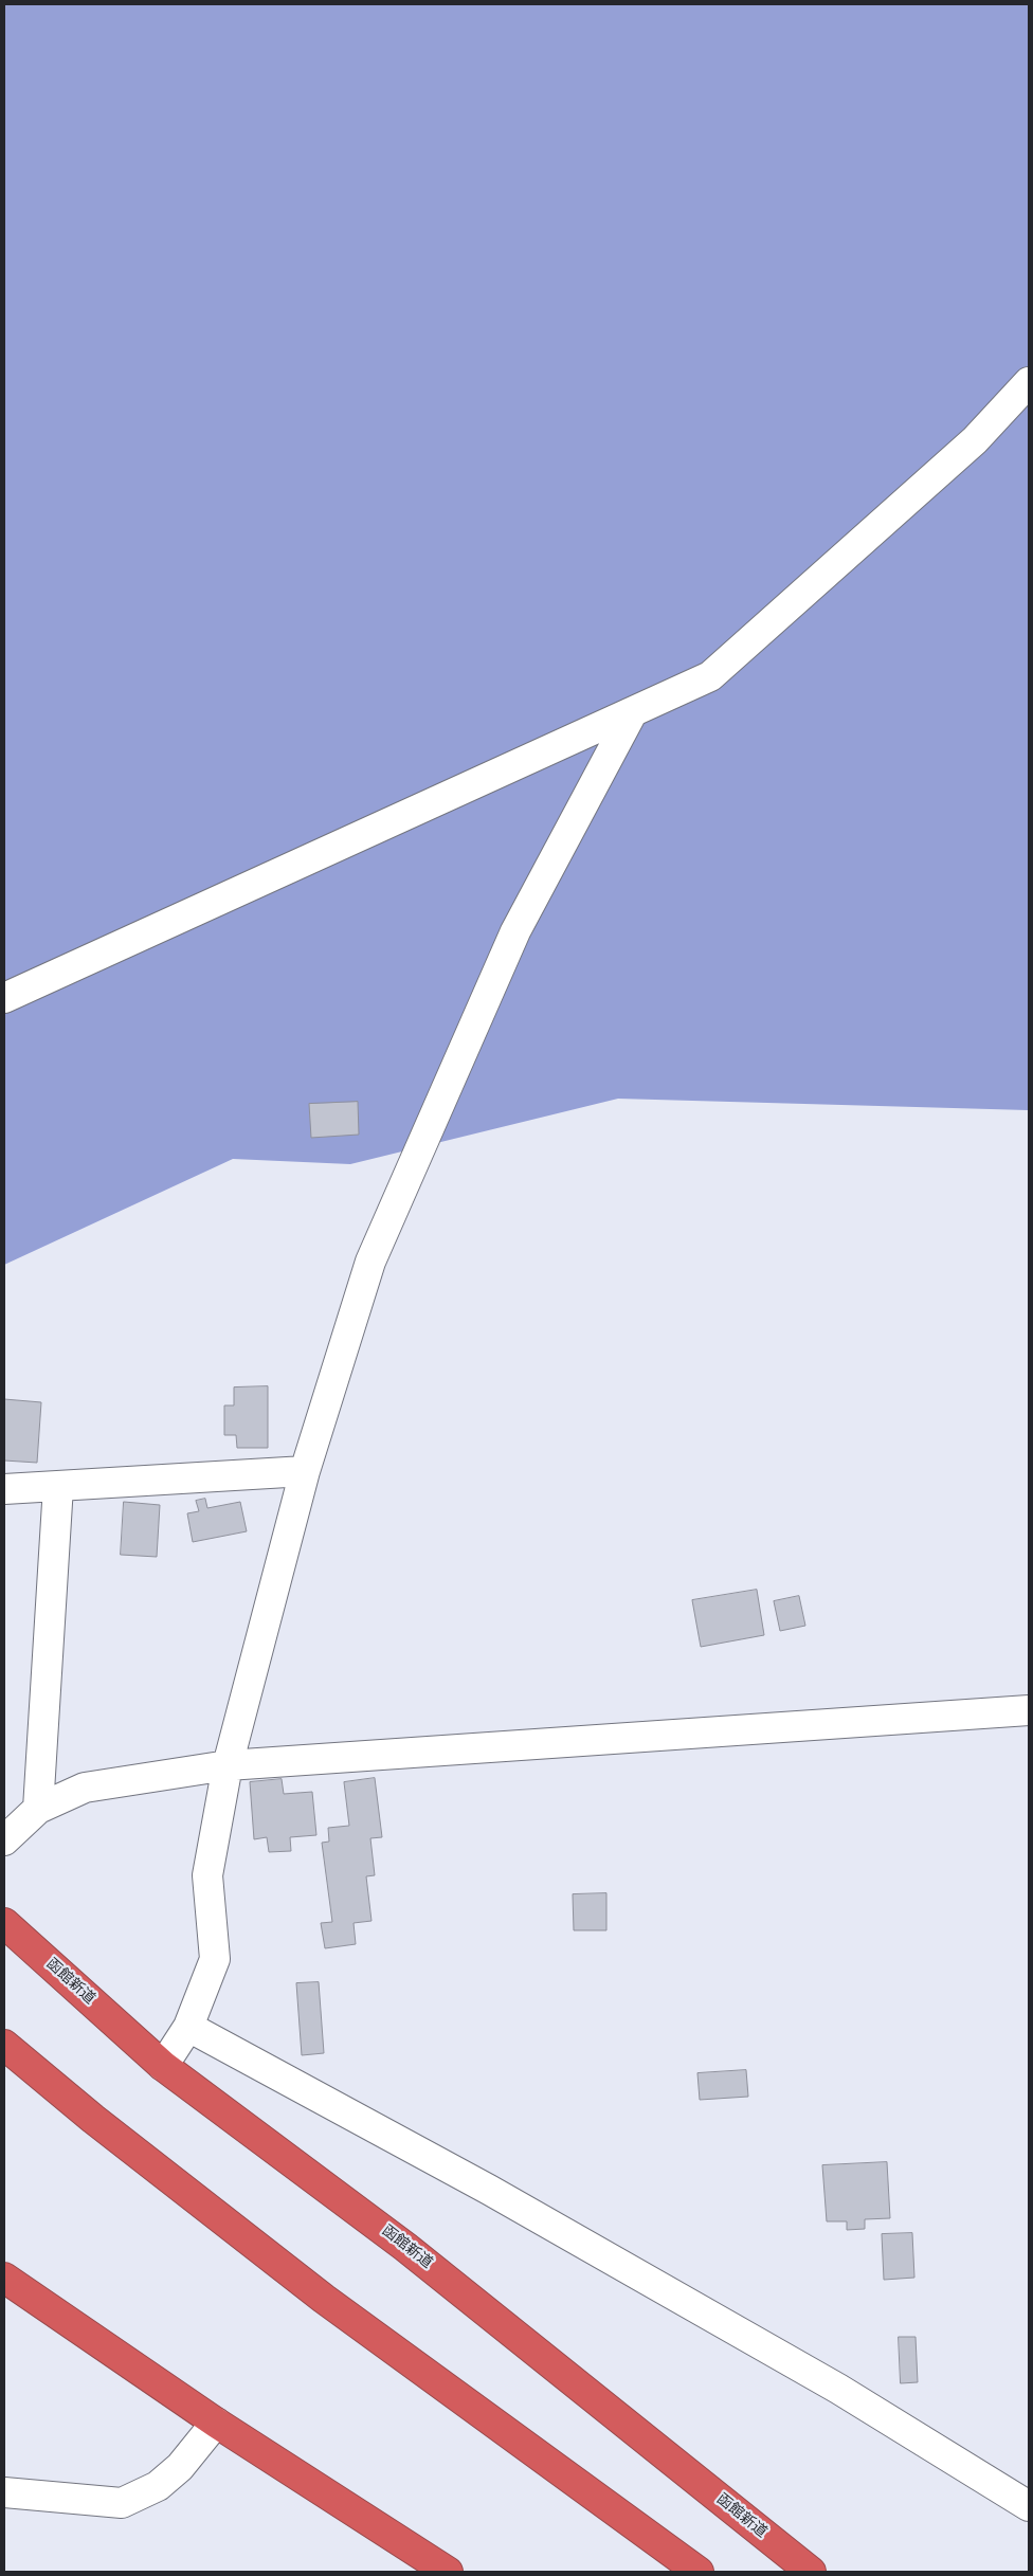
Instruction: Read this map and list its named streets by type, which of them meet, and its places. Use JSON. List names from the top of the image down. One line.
{"streets":{"highway":["函館新道"]}}
